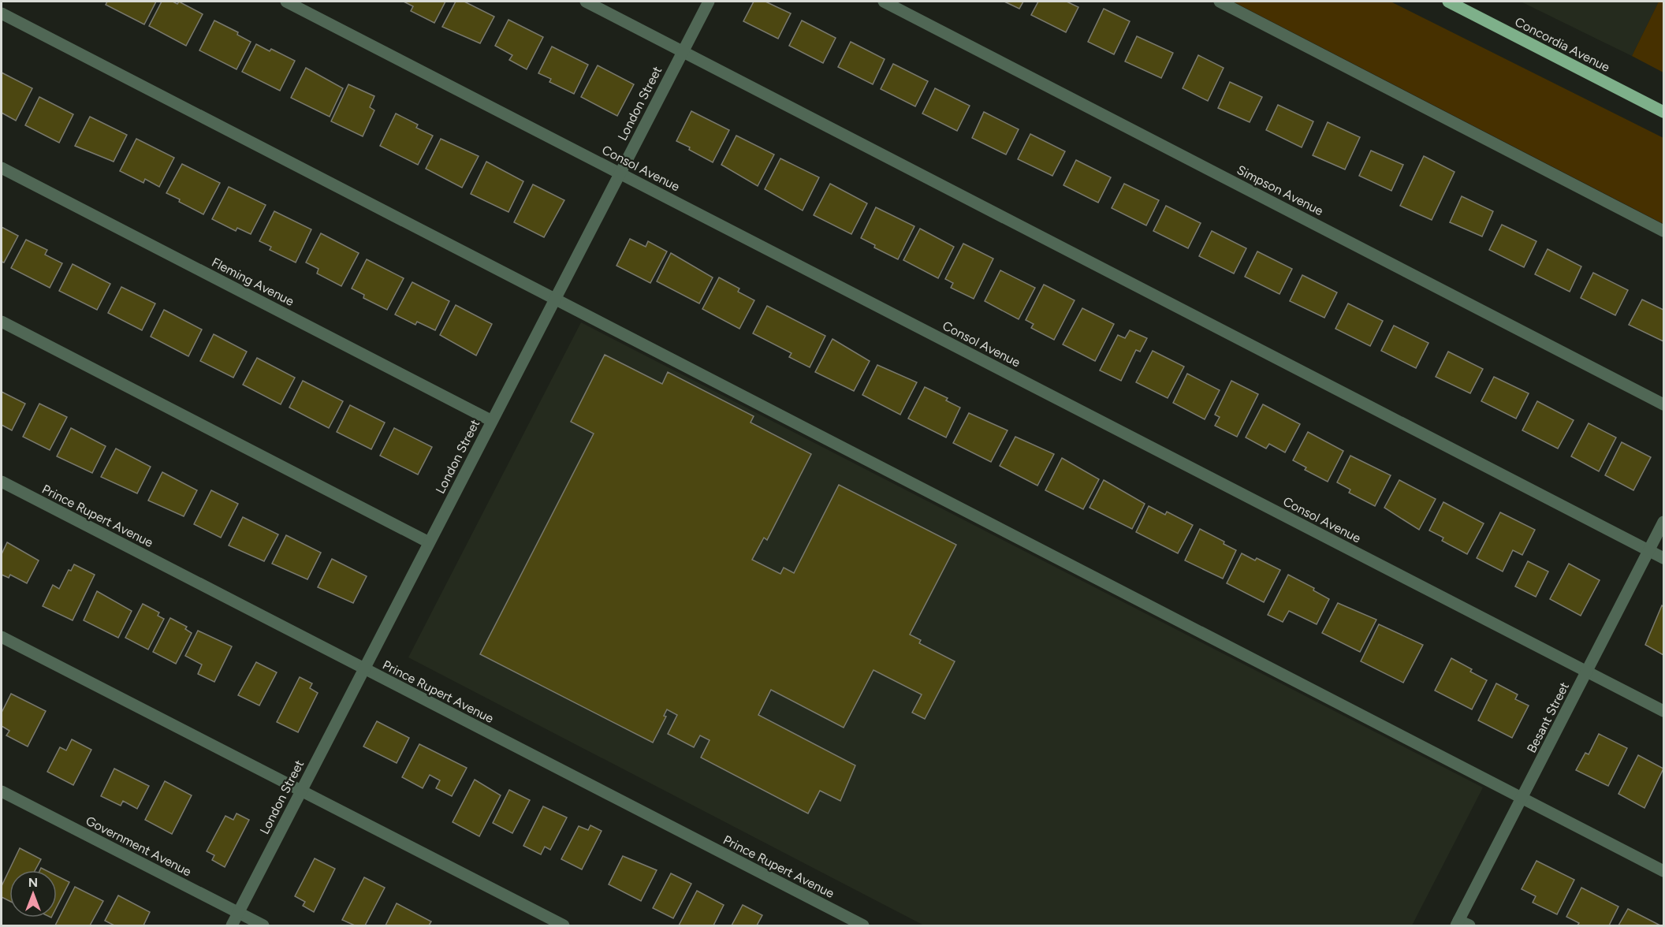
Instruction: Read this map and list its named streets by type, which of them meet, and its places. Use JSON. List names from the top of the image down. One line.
{"streets":{"main road":["Concordia Avenue"],"street":["London Street","Consol Avenue","Simpson Avenue","Fleming Avenue","Prince Rupert Avenue","Besant Street","Government Avenue"]},"crossings":[["London Street","Consol Avenue"],["London Street","Fleming Avenue"],["London Street","Prince Rupert Avenue"],["London Street","Government Avenue"],["Consol Avenue","Besant Street"]],"north":"top"}
